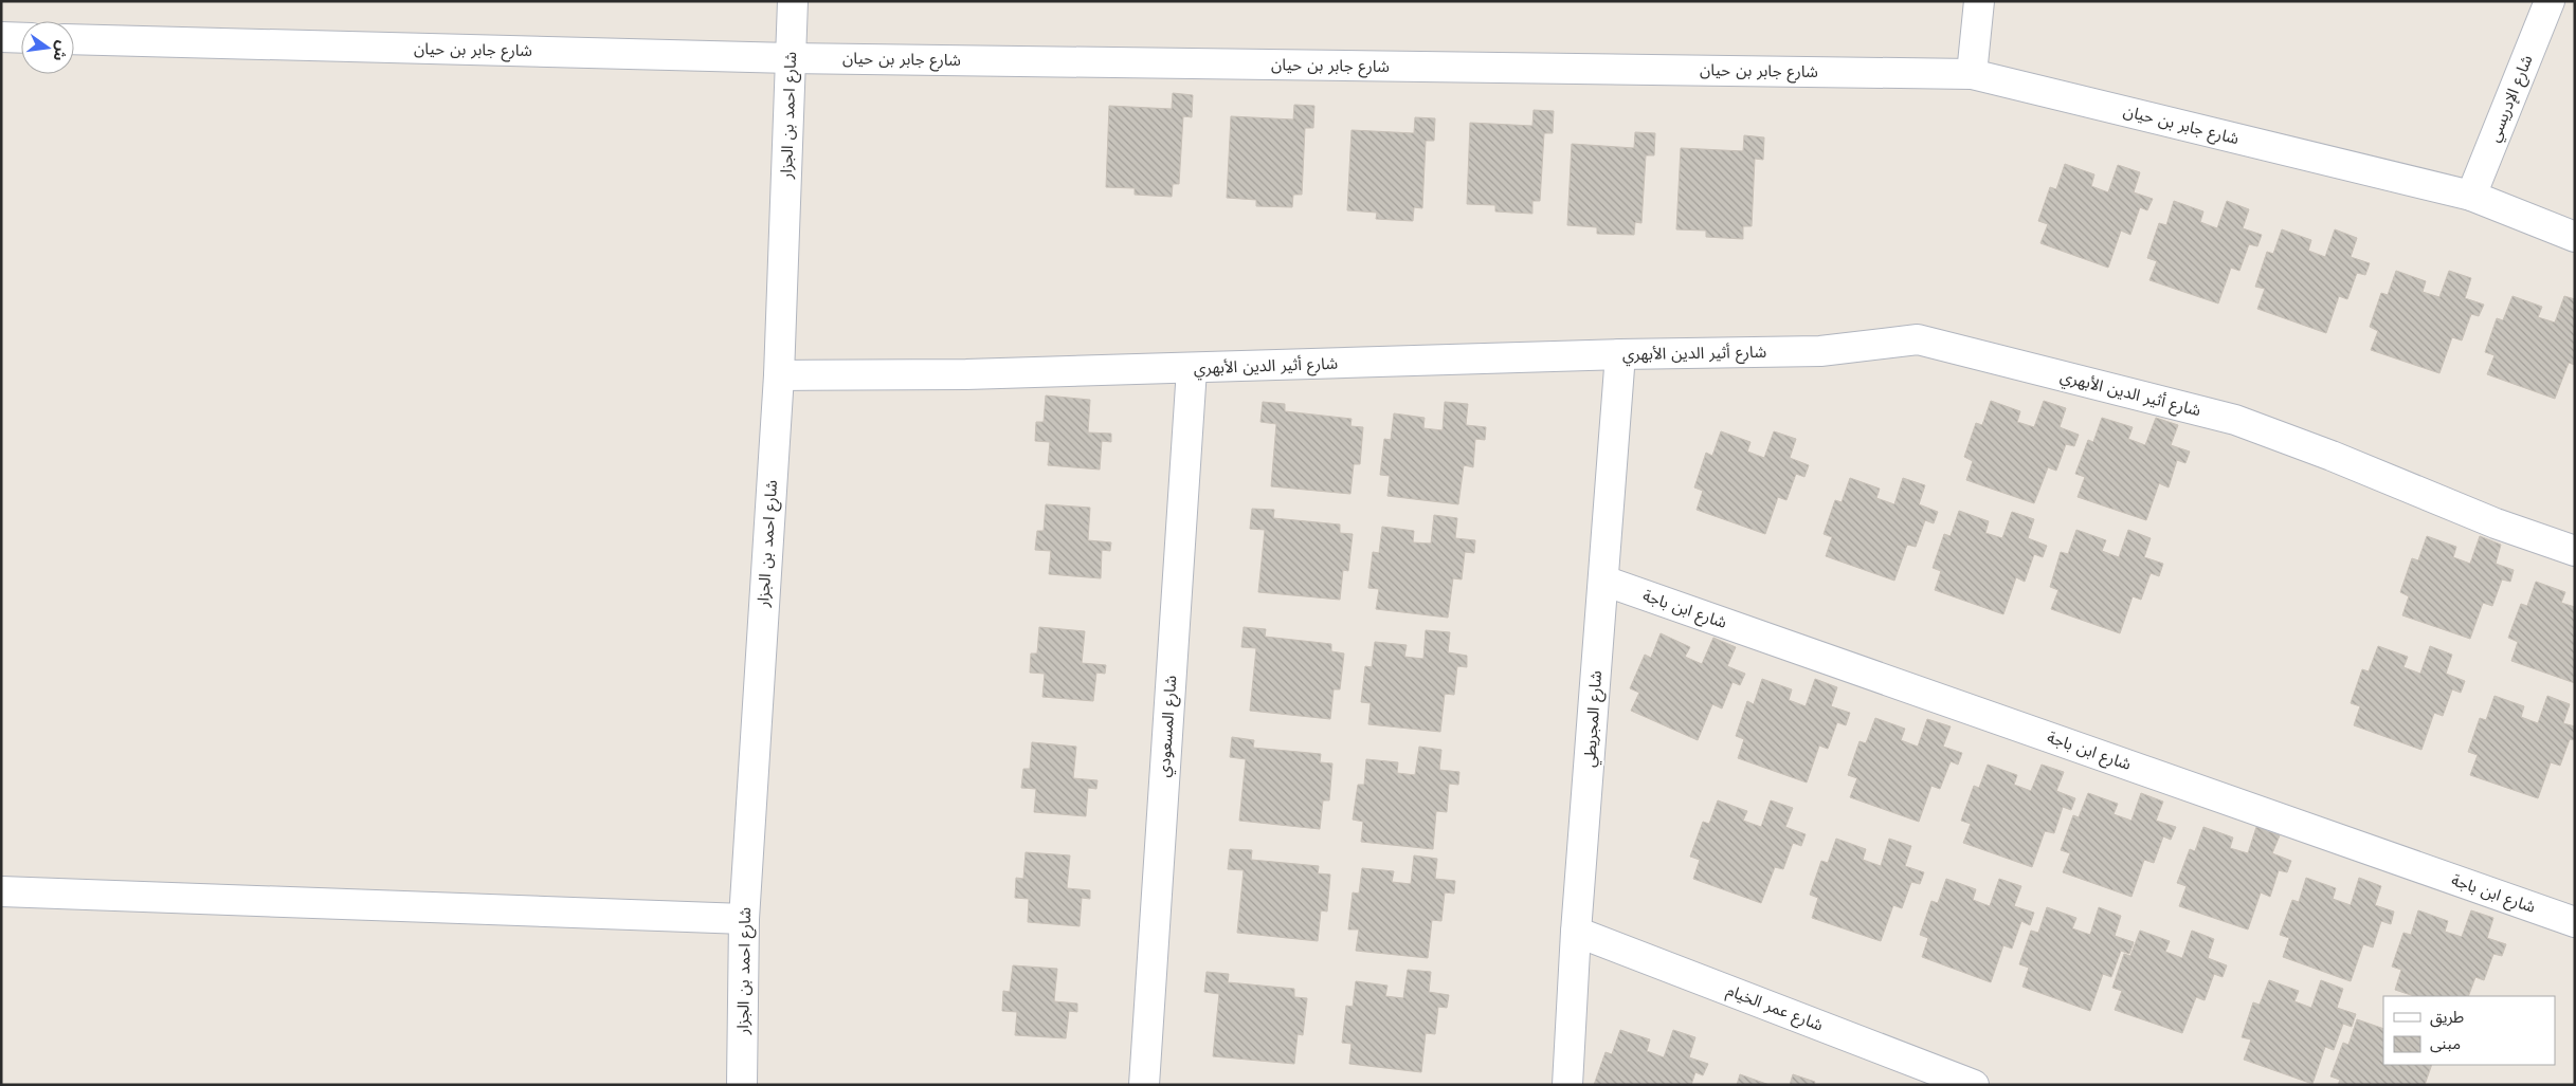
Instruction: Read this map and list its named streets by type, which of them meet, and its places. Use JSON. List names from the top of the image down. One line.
{"streets":{"street":["شارع جابر بن حيان","شارع الإدريسي","شارع احمد بن الجزار","شارع أثير الدين الأبهري","شارع ابن باجة","شارع المجريطي","شارع المسعودي","شارع عمر الخيام"]},"crossings":[["شارع جابر بن حيان","شارع الإدريسي"],["شارع جابر بن حيان","شارع احمد بن الجزار"],["شارع احمد بن الجزار","شارع أثير الدين الأبهري"],["شارع أثير الدين الأبهري","شارع المجريطي"],["شارع أثير الدين الأبهري","شارع المسعودي"],["شارع ابن باجة","شارع المجريطي"],["شارع المجريطي","شارع عمر الخيام"]],"legend":["طريق","مبنى"],"north":"right"}
